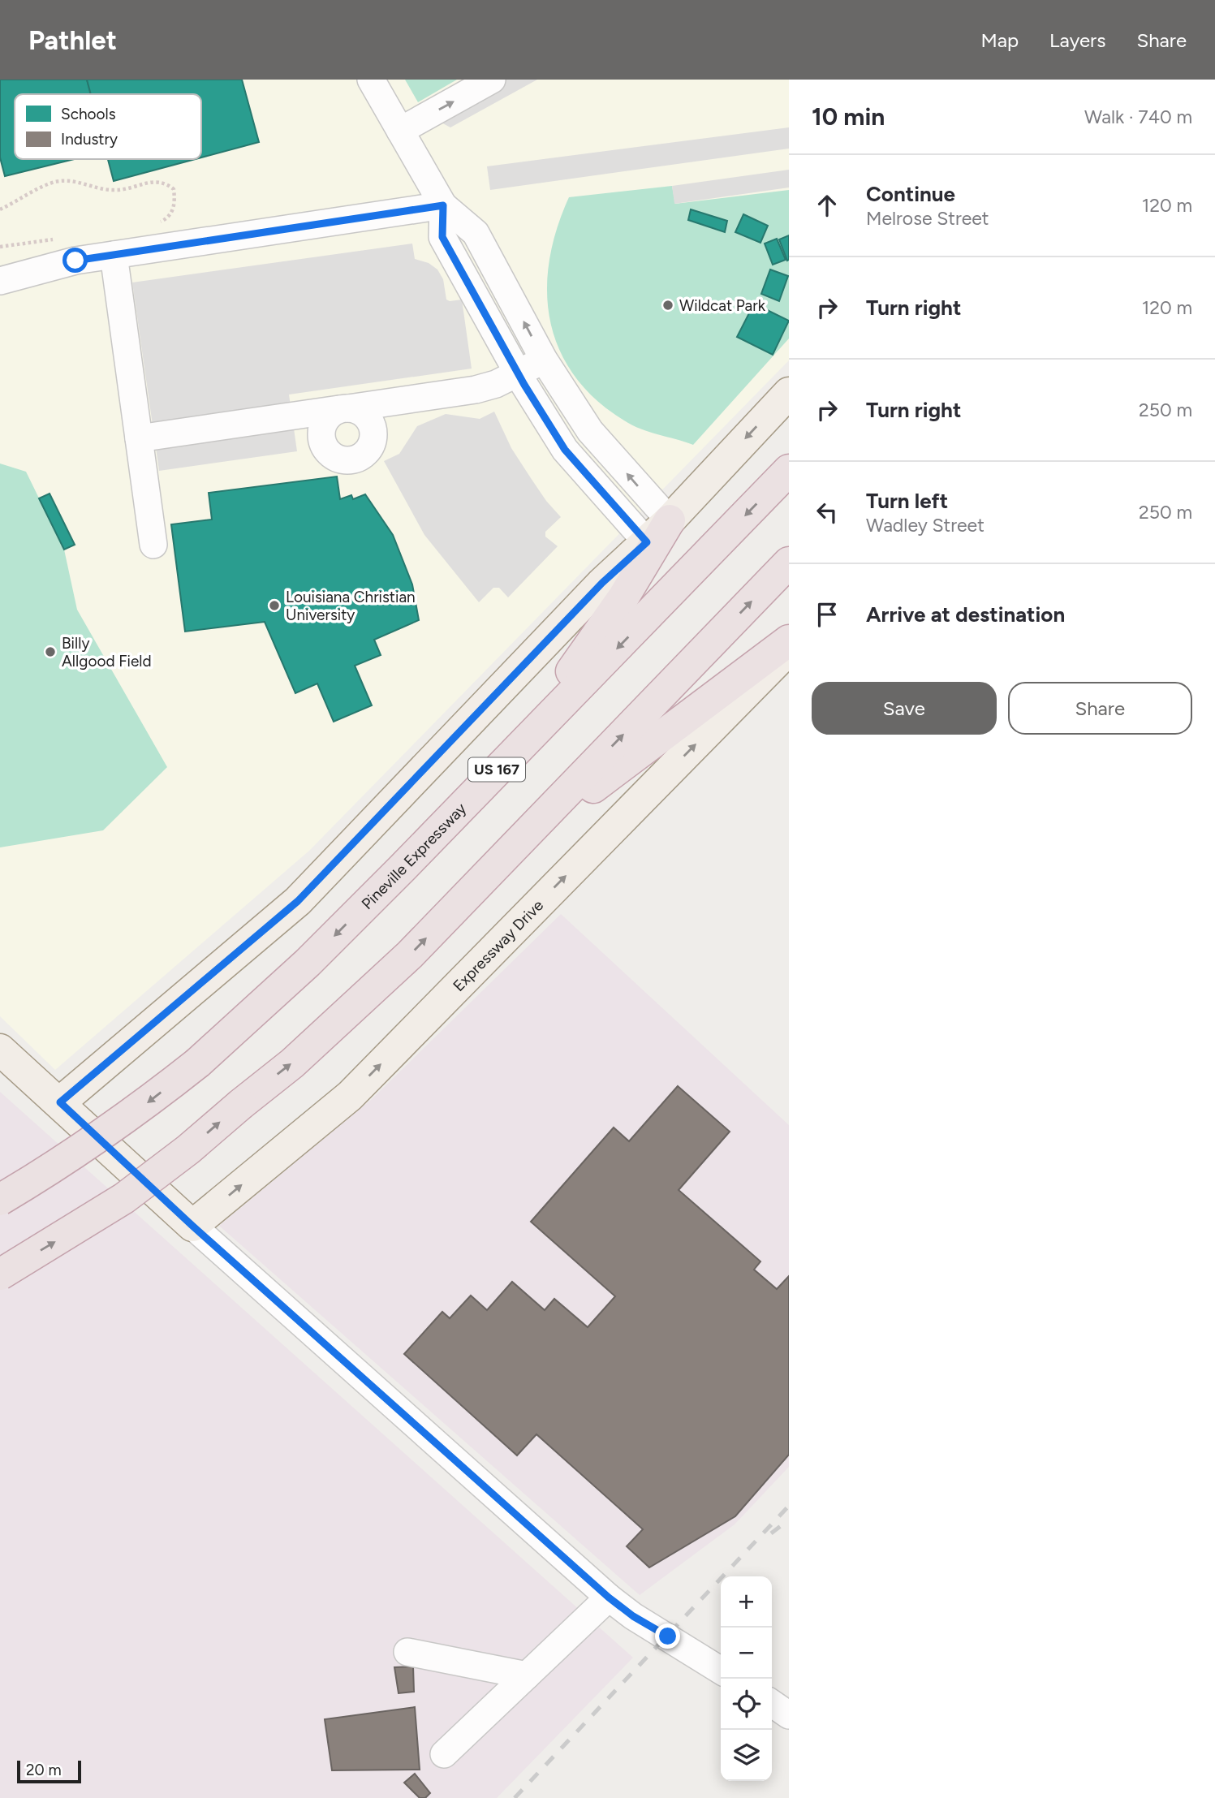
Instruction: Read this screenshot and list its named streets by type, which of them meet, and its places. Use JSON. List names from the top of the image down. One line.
{"streets":{"highway":["US 167","Pineville Expressway"],"main road":["Expressway Drive"]},"places":["Wildcat Park","Louisiana Christian University","Billy Allgood Field"],"legend":["Schools","Industry"],"scale_bar":"20 m","page":{"header":"Pathlet","nav":["Map","Layers","Share"],"heading":["10 min","Walk · 740 m"],"list":[["Continue","Melrose Street","120 m"],["Turn right","120 m"],["Turn right","250 m"],["Turn left","Wadley Street","250 m"],"Arrive at destination"],"buttons":["Save","Share"],"map_buttons":["+","−"],"scale":"20 m"}}
